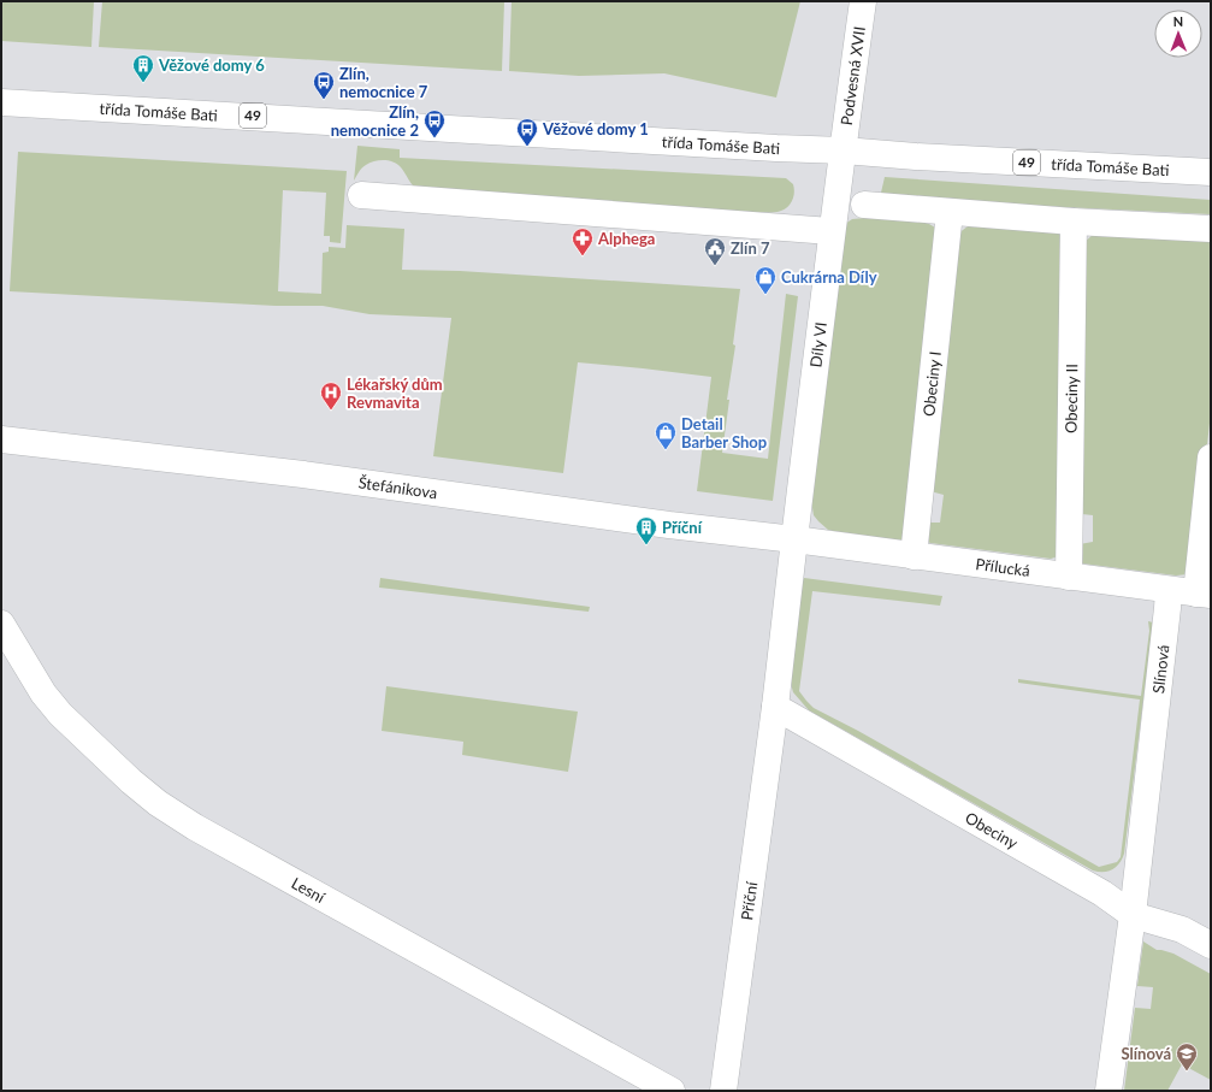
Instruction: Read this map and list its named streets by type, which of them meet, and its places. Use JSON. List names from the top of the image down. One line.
{"streets":{"street":["Podvesná XVII","třída Tomáše Bati","49","Díly VI","Obeciny I","Obeciny II","Štefánikova","Přílucká","Slínová","Obeciny","Lesní","Příční"]},"crossings":[["Podvesná XVII","třída Tomáše Bati"],["Podvesná XVII","Díly VI"],["třída Tomáše Bati","Díly VI"],["Díly VI","Štefánikova"],["Díly VI","Přílucká"],["Díly VI","Příční"],["Obeciny I","Přílucká"],["Obeciny II","Přílucká"],["Štefánikova","Přílucká"],["Štefánikova","Příční"],["Přílucká","Slínová"],["Přílucká","Příční"],["Slínová","Obeciny"],["Obeciny","Příční"]],"places":{"building":["Věžové domy 6","Příční"],"bus stop":["Zlín, nemocnice 7","Zlín, nemocnice 2","Věžové domy 1"],"pharmacy":["Alphega"],"public building":["Zlín 7"],"shop":["Cukrárna Díly","Detail Barber Shop"],"hospital":["Lékařský dům Revmavita"],"school or university":["Slínová"]},"north":"top"}
